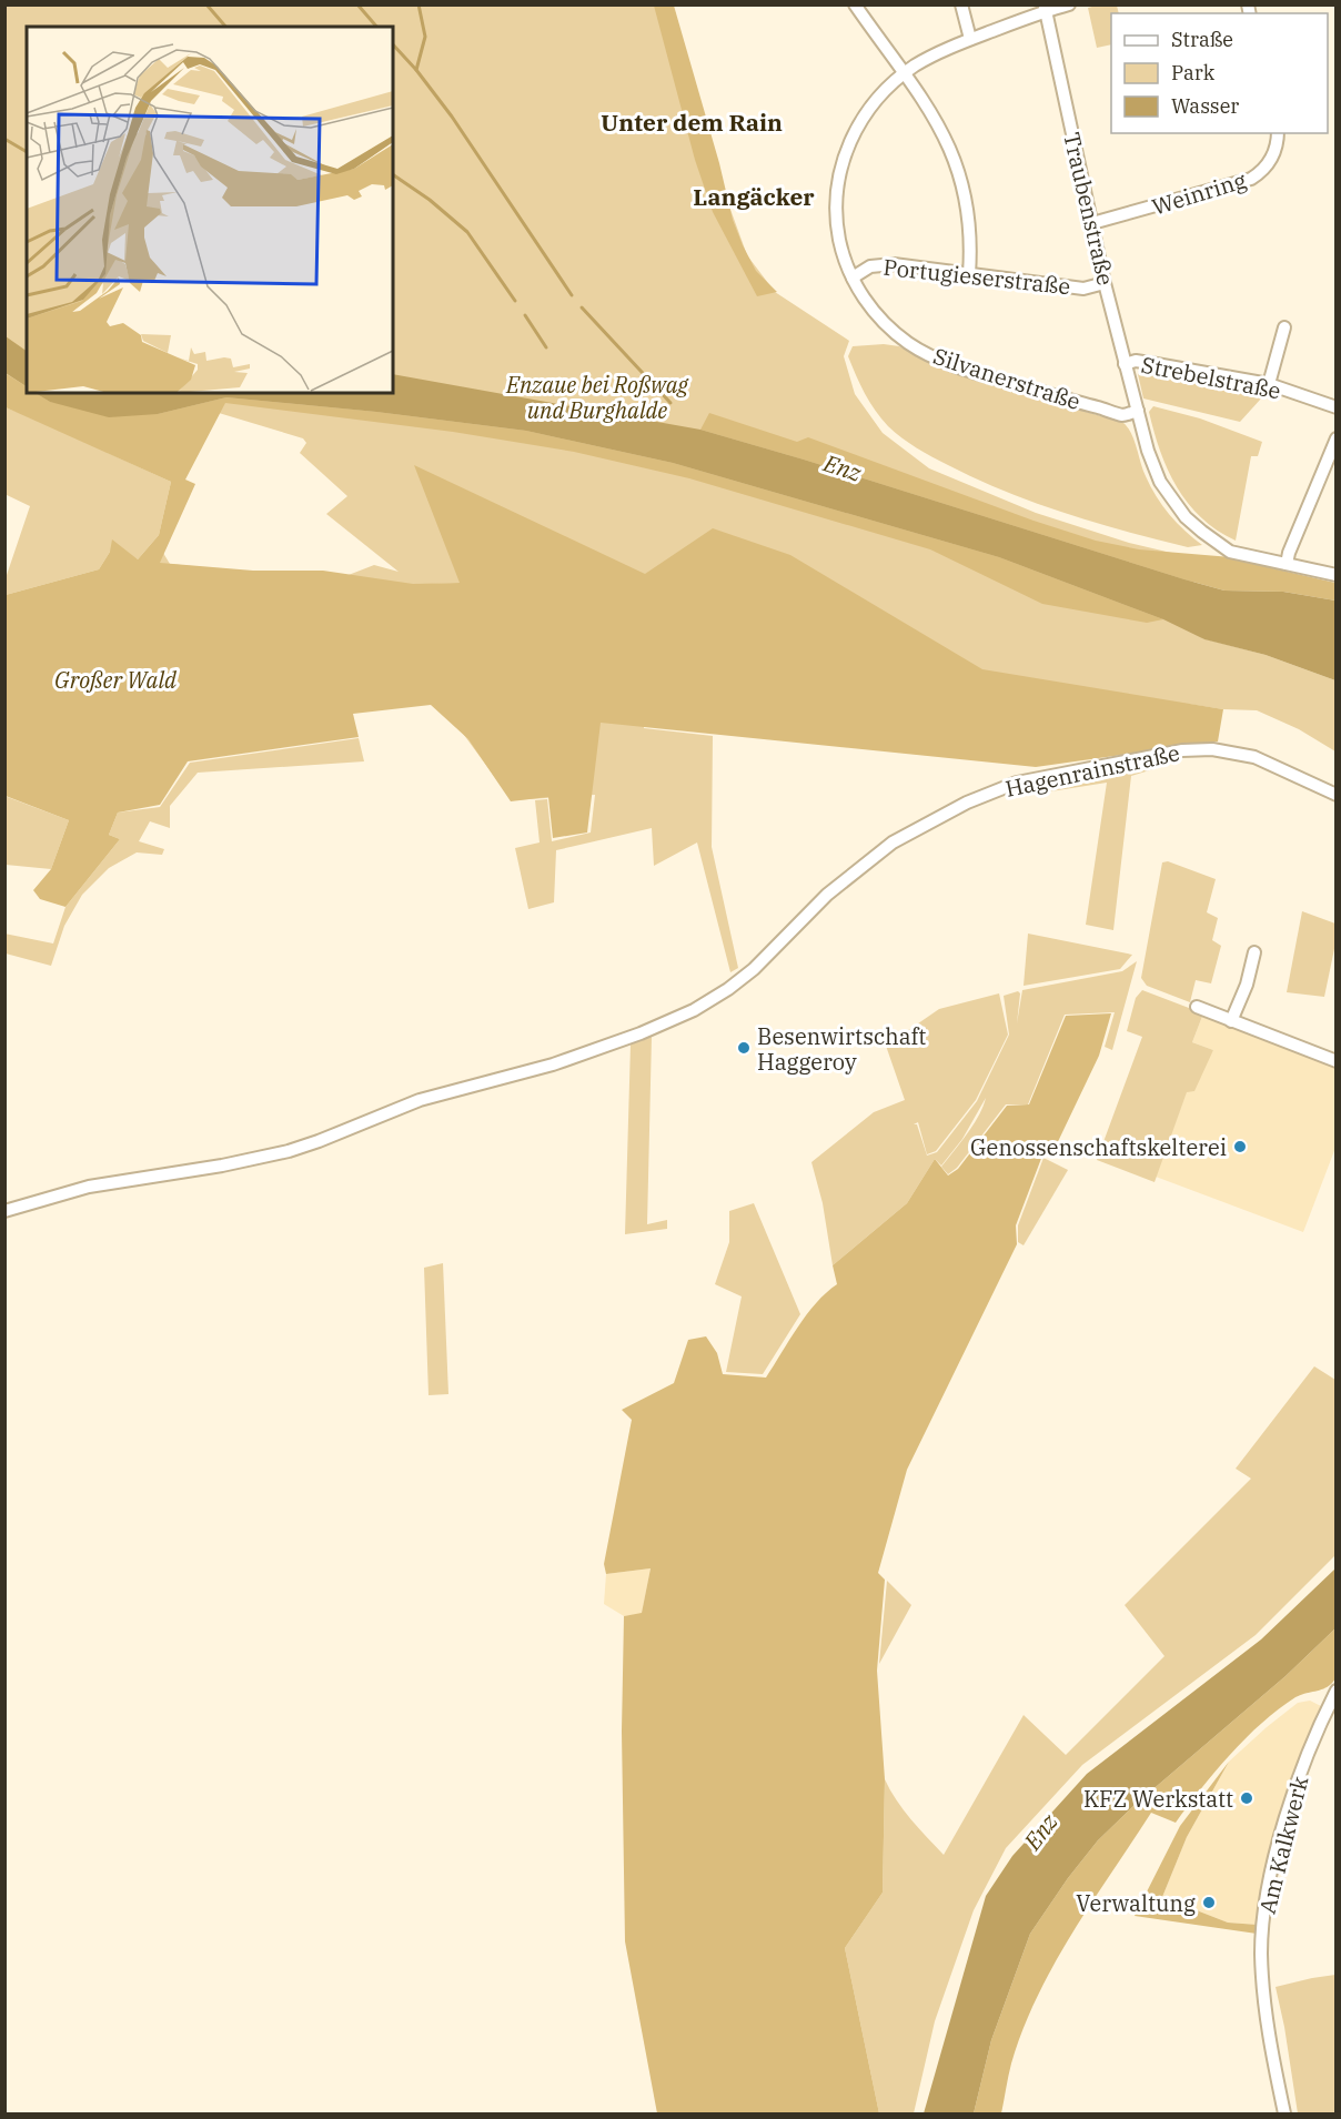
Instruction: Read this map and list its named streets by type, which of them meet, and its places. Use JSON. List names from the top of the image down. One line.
{"streets":{"street":["Weinring","Traubenstraße","Portugieserstraße","Strebelstraße","Silvanerstraße","Hagenrainstraße","Am Kalkwerk"]},"crossings":[["Weinring","Traubenstraße"],["Traubenstraße","Portugieserstraße"],["Traubenstraße","Strebelstraße"],["Traubenstraße","Silvanerstraße"],["Portugieserstraße","Silvanerstraße"]],"districts":["Unter dem Rain","Langäcker"],"water":["Enz"],"parks":["Enzaue bei Roßwag und Burghalde","Großer Wald"],"places":["Besenwirtschaft Haggeroy","Genossenschaftskelterei","KFZ Werkstatt","Verwaltung"],"legend":["Straße","Park","Wasser"]}
